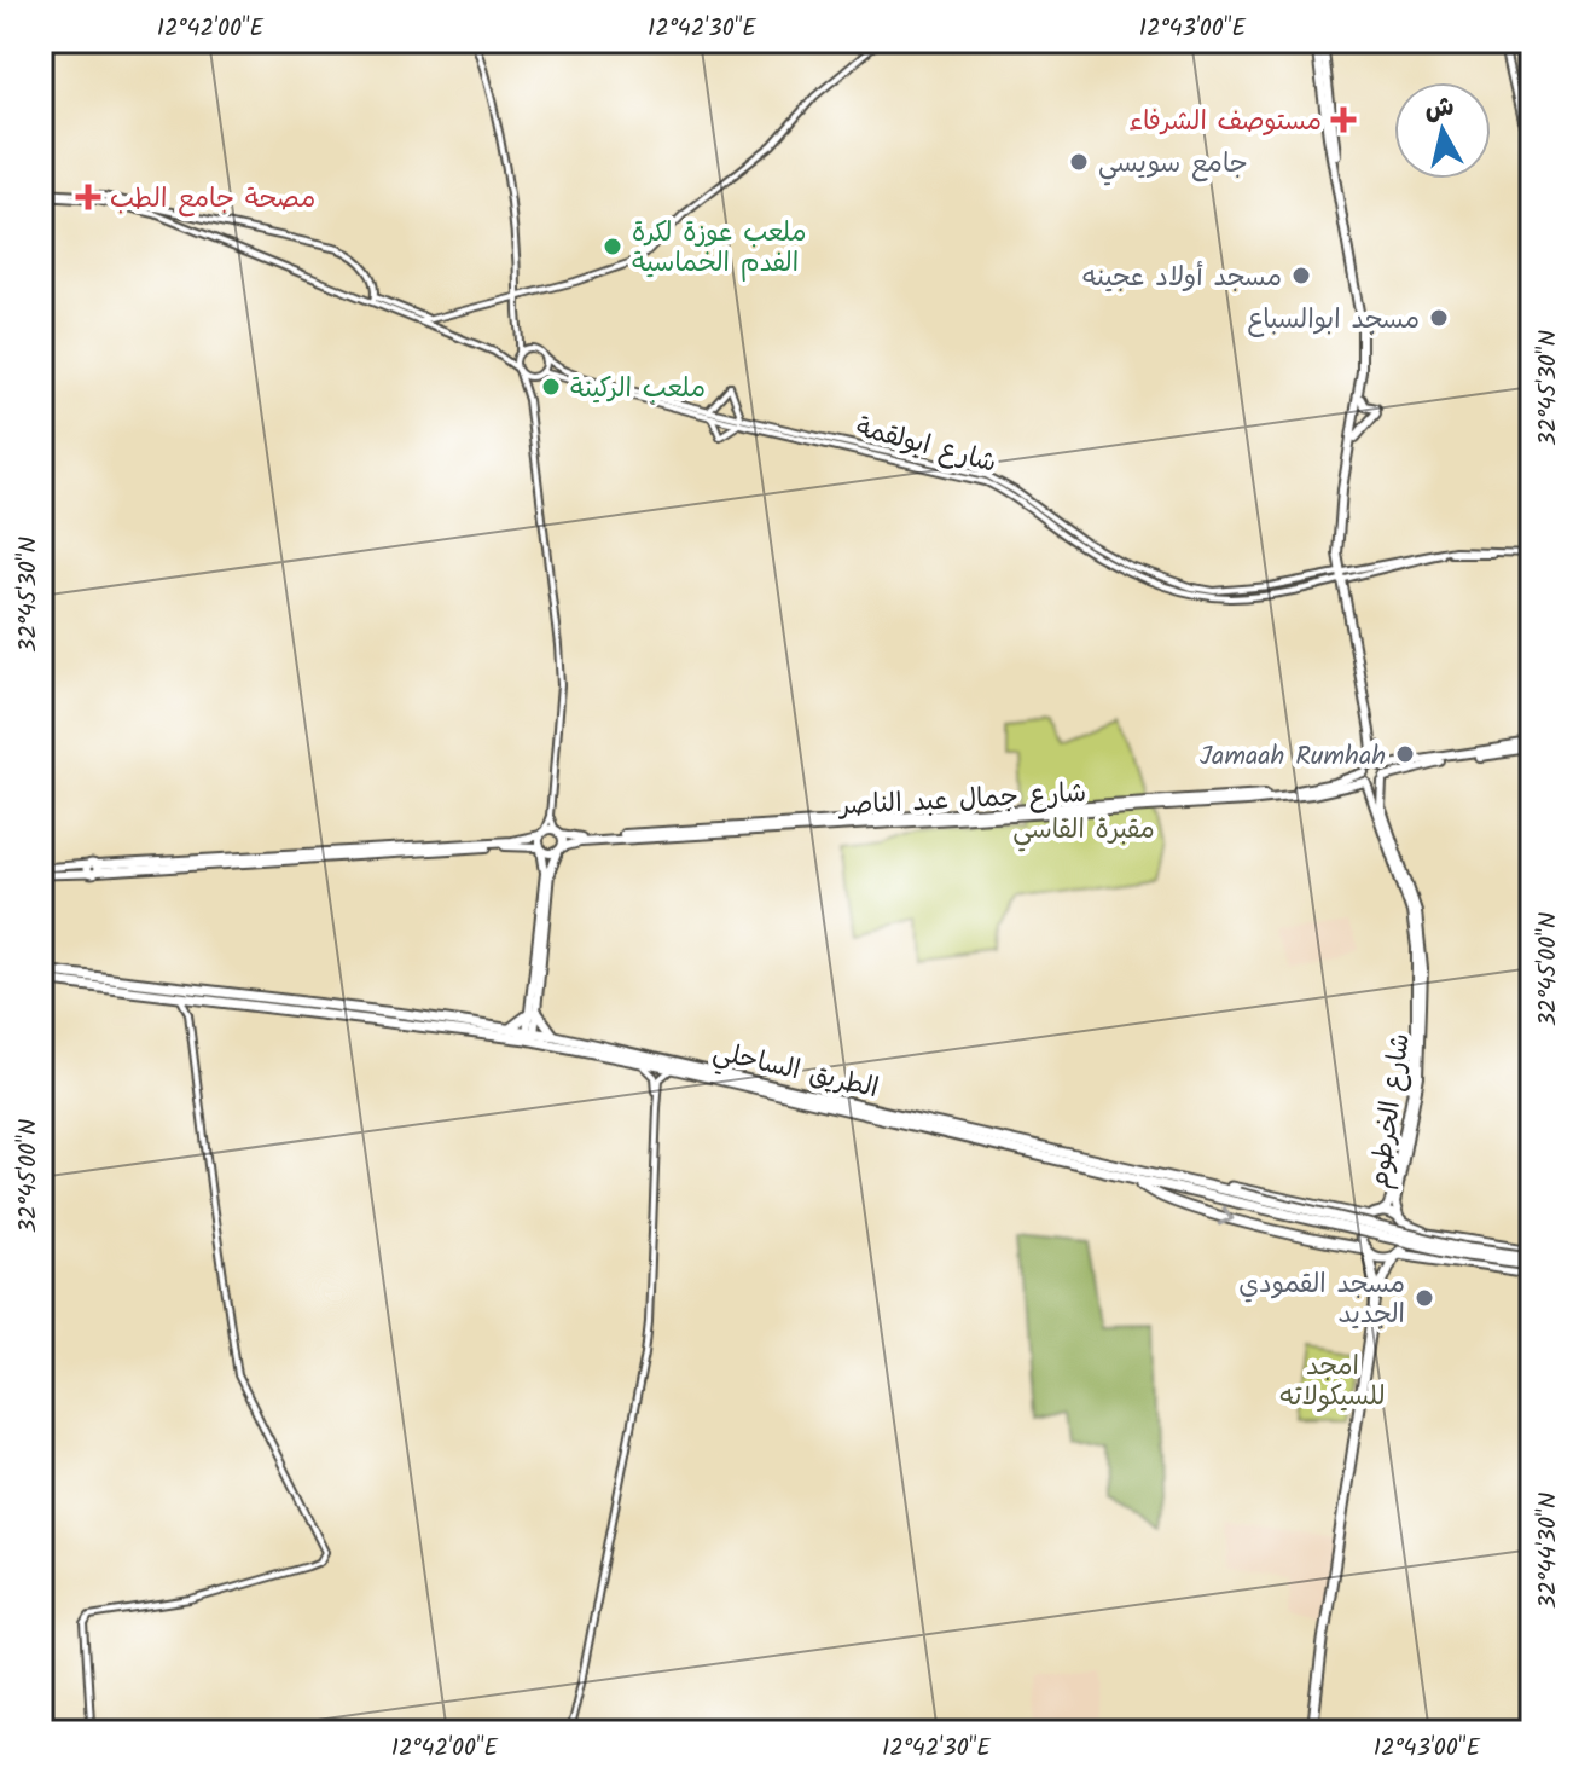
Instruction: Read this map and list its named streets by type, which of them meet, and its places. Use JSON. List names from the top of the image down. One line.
{"streets":{"highway":["الطريق الساحلي"],"main road":["شارع جمال عبد الناصر","شارع الخرطوم"],"street":["شارع ابولقمة"]},"crossings":[["شارع ابولقمة","شارع الخرطوم"],["شارع جمال عبد الناصر","شارع الخرطوم"]],"parks":["مقبرة الفاسي","امجد للسيكولاته"],"places":{"health":["مستوصف الشرفاء","مصحة جامع الطب"],"other":["جامع سويسي","ملعب عوزة لكرة الفدم الخماسية","مسجد أولاد عجينه","مسجد ابوالسباع","ملعب الركينة","Jamaah Rumhah","مسجد القمودي الجديد"]},"north":"top","coordinates":["12°42'00\"E","12°42'30\"E","12°43'00\"E","32°45'30\"N","32°45'00\"N","32°44'30\"N"]}
